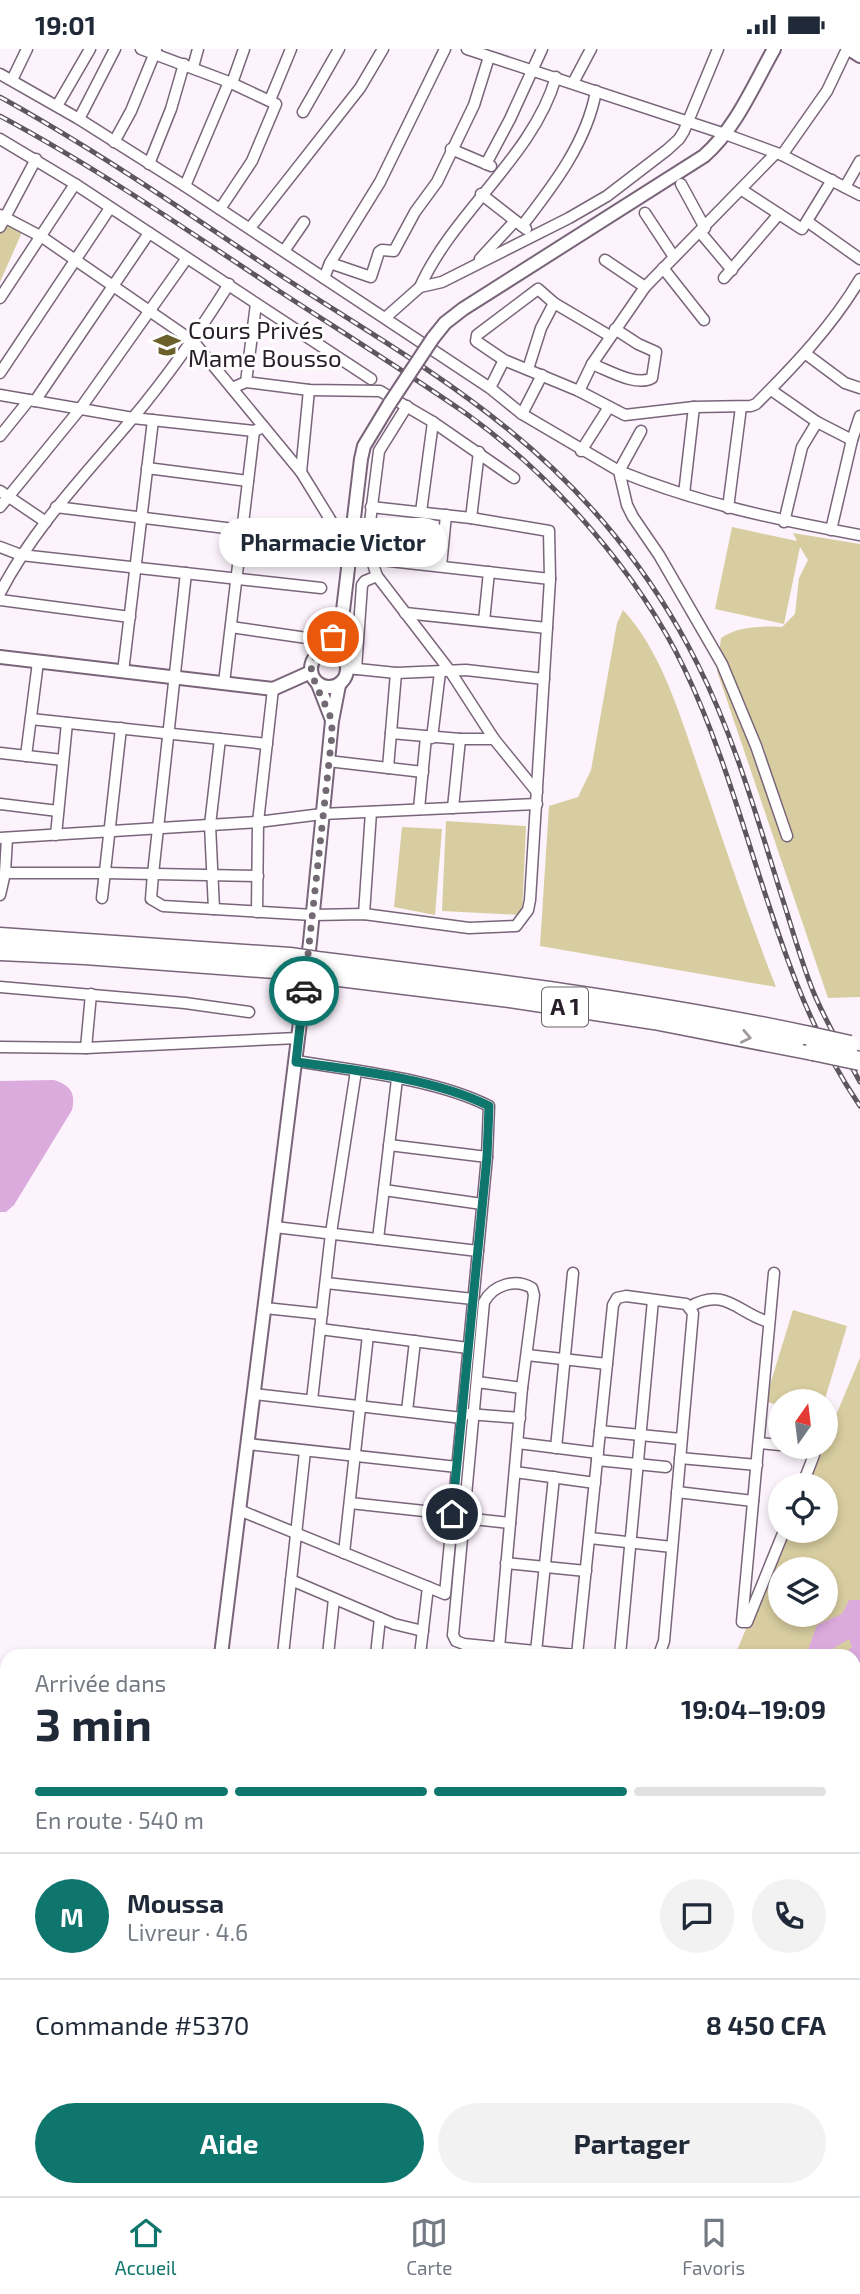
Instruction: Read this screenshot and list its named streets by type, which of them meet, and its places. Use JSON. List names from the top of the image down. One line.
{"streets":{"highway":["A 1"]},"places":{"school or university":["Cours Privés Mame Bousso"],"other":["Pharmacie Victor"]},"north":"top","page":{"status":"19:01","bubble":"Pharmacie Victor","heading":["3 min","Arrivée dans","19:04–19:09"],"panel":["Moussa","Livreur · 4.6","Commande #5370","8 450 CFA"],"bar":"En route · 540 m","round":"M","buttons":["Aide","Partager"],"tabs":["Accueil","Carte","Favoris"]}}
